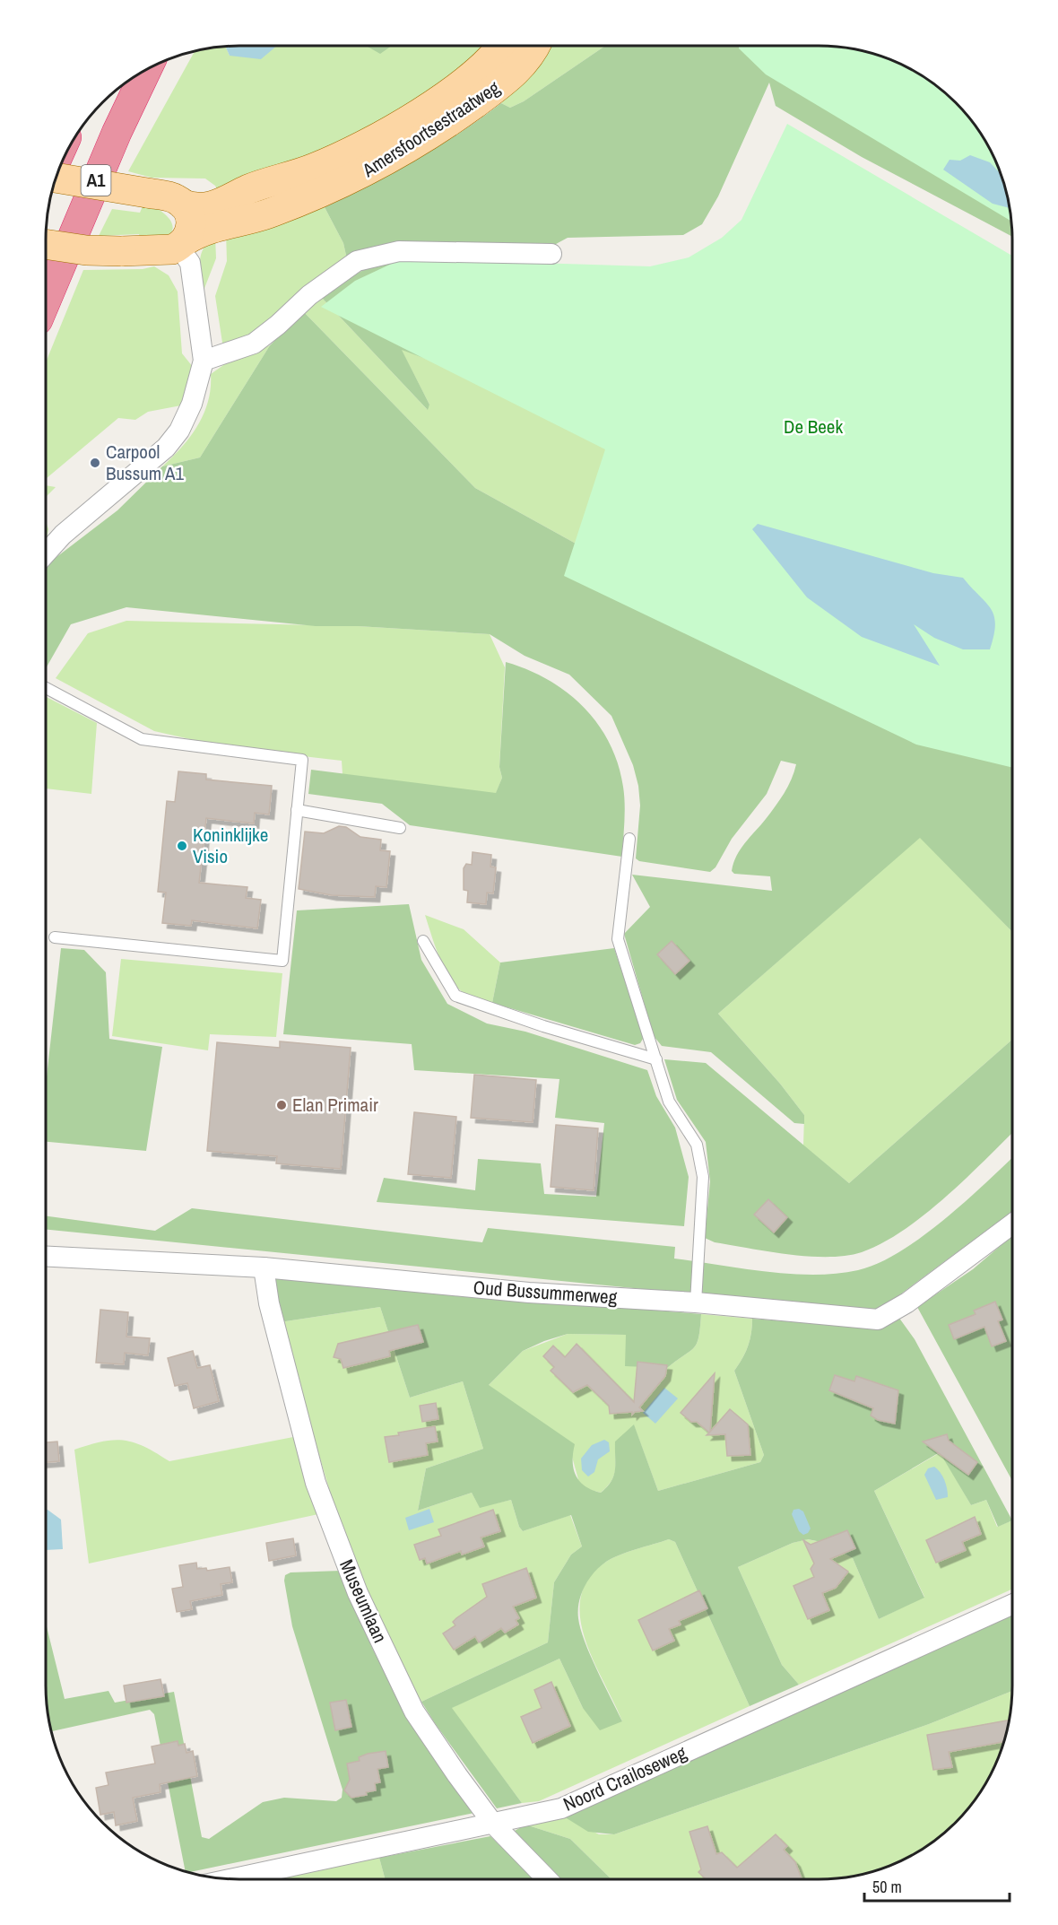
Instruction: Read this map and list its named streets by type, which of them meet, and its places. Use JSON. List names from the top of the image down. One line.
{"streets":{"highway":["A1"],"main road":["Amersfoortsestraatweg"],"street":["Oud Bussummerweg","Museumlaan","Noord Crailoseweg"]},"crossings":[["Oud Bussummerweg","Museumlaan"],["Museumlaan","Noord Crailoseweg"]],"parks":["De Beek"],"places":["Carpool Bussum A1","Koninklijke Visio","Elan Primair"],"scale_bar":"50 m"}
